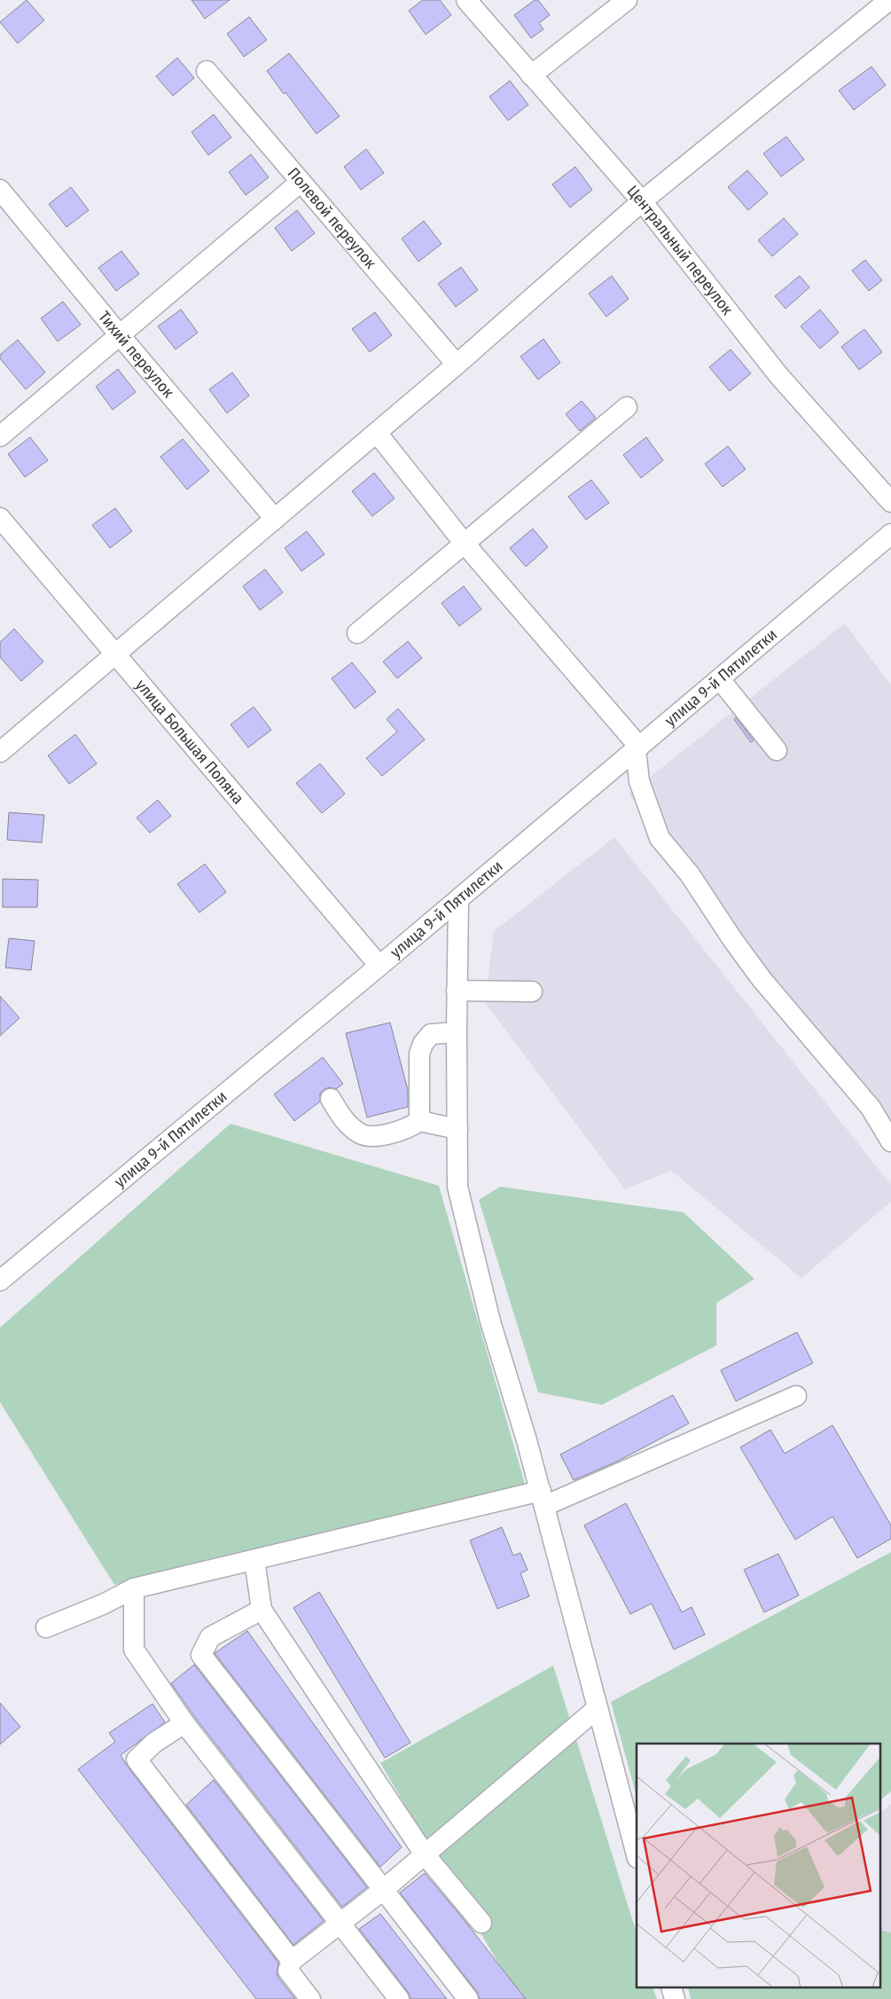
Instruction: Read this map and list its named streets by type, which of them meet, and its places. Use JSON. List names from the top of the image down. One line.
{"streets":{"street":["Полевой переулок","Центральный переулок","Тихий переулок","улица 9-й Пятилетки","улица Большая Поляна"]},"crossings":[["улица 9-й Пятилетки","улица Большая Поляна"]]}
